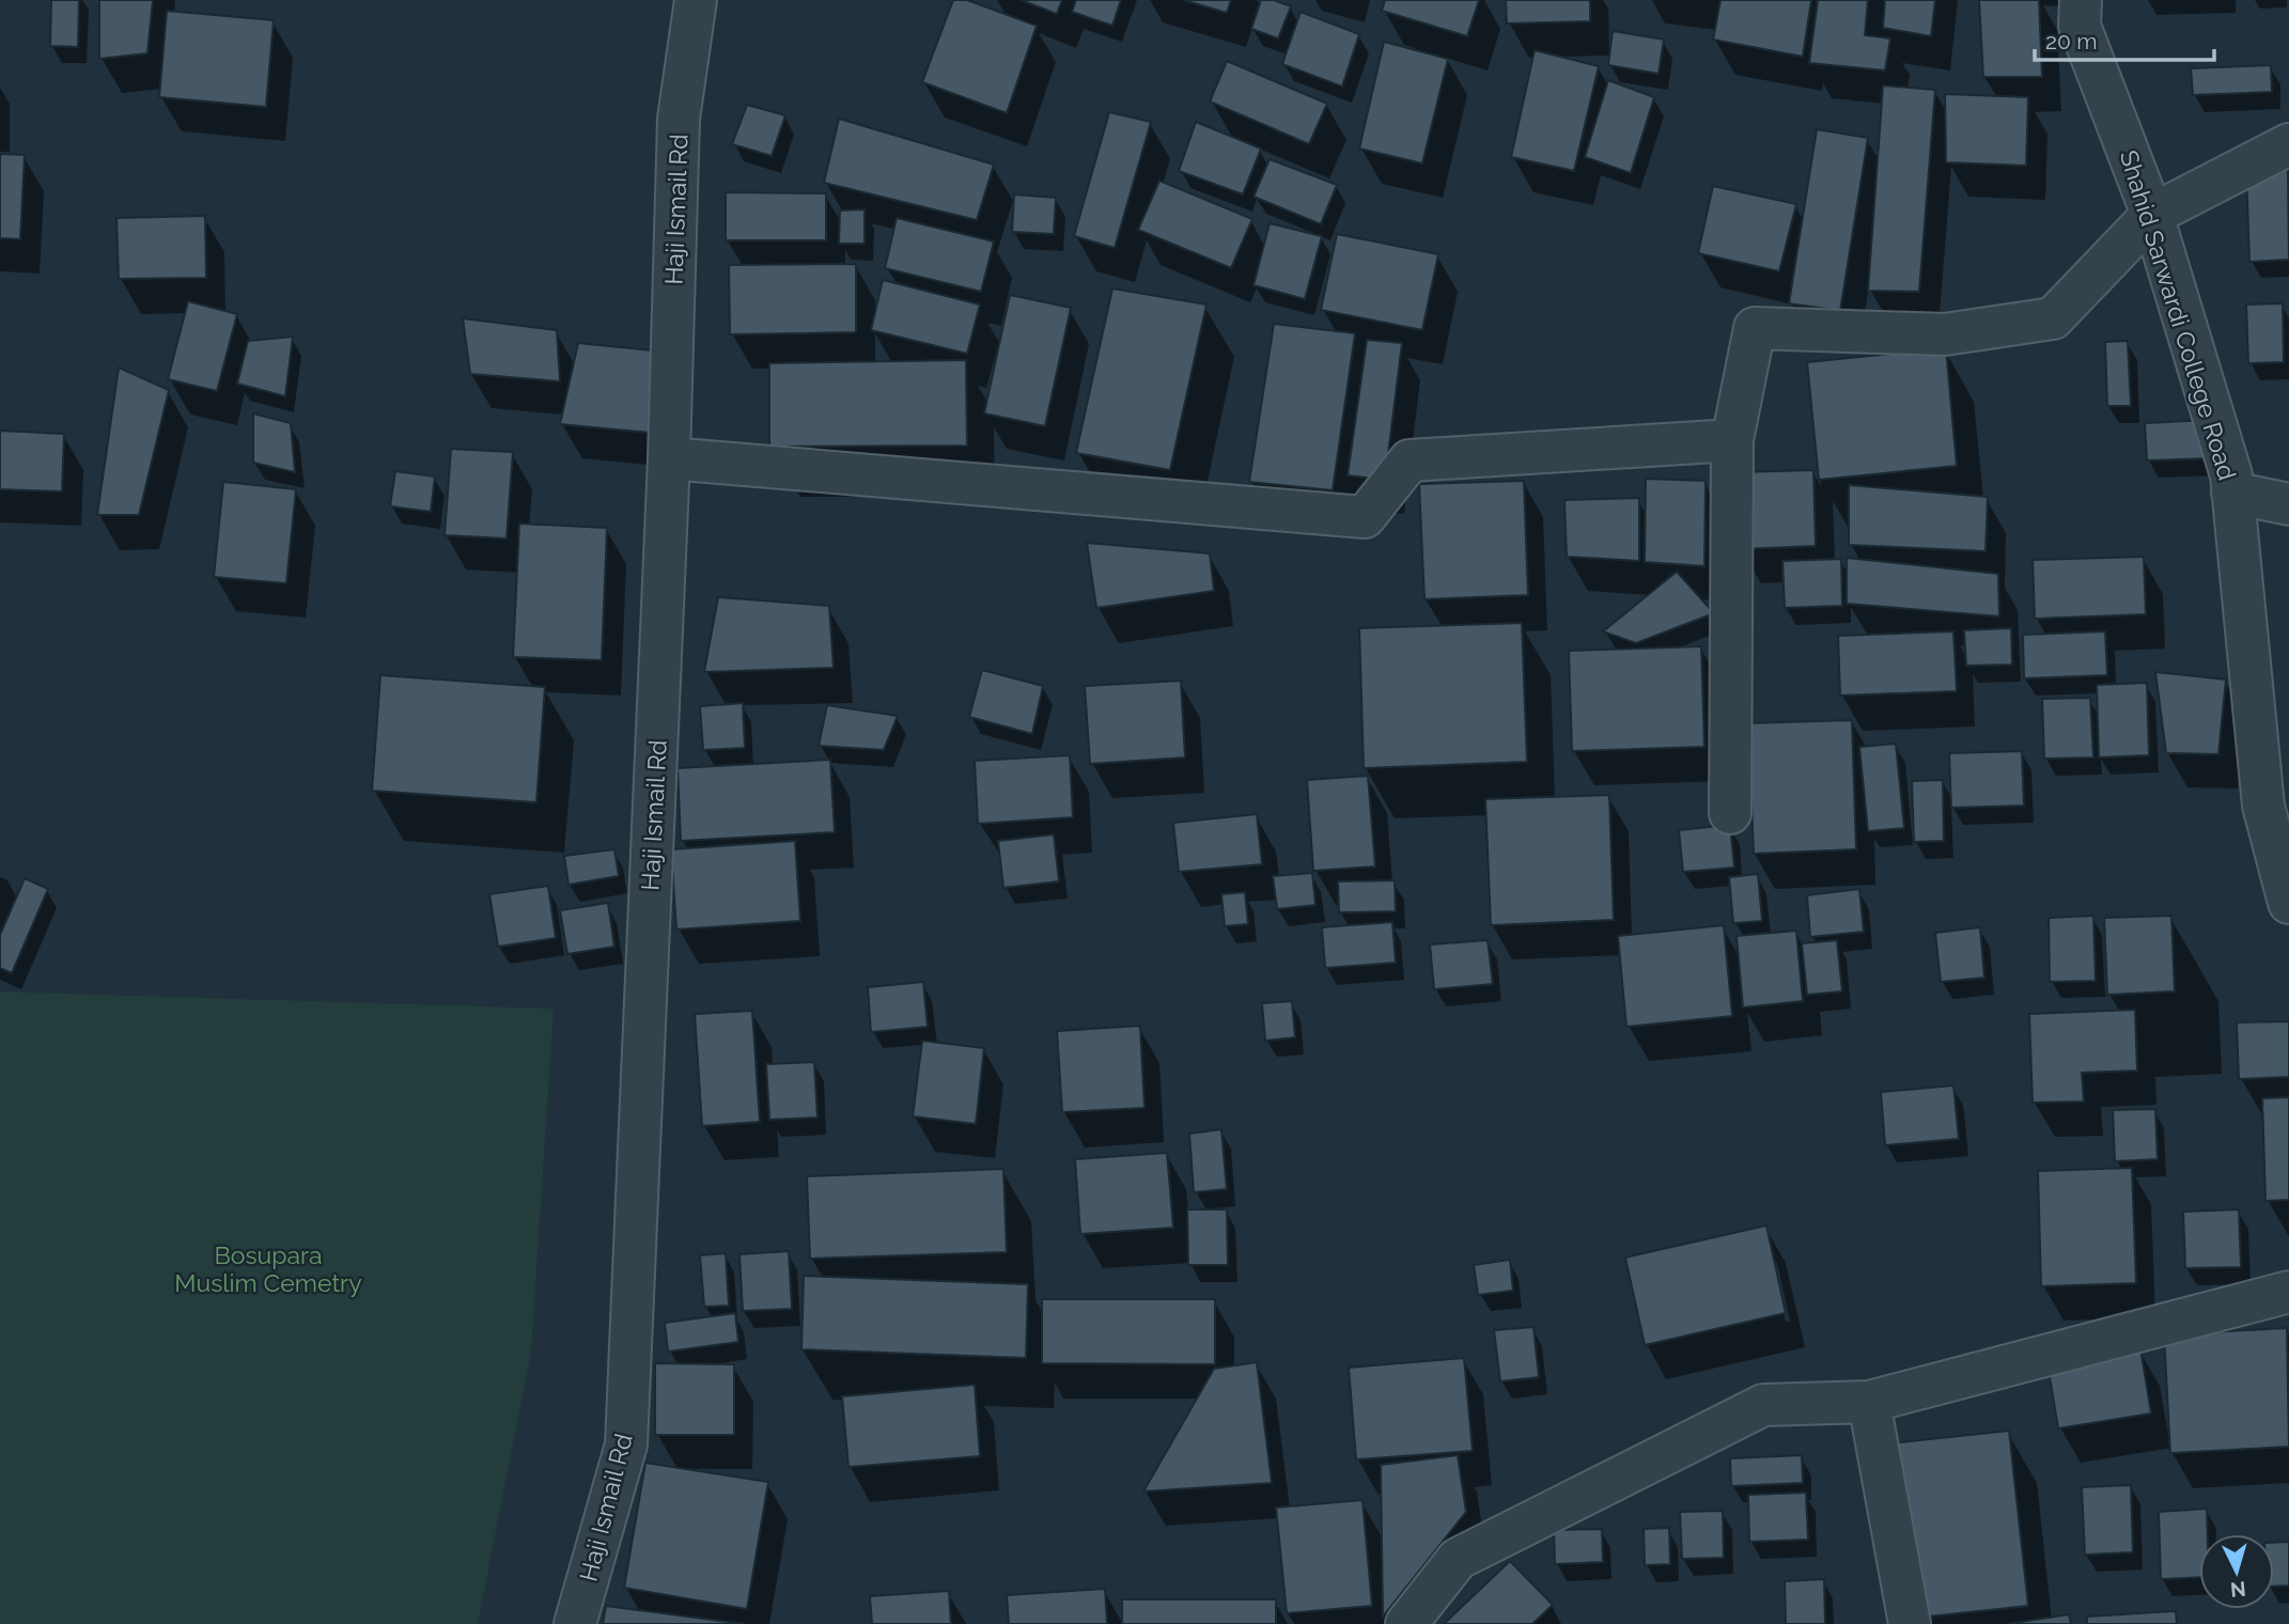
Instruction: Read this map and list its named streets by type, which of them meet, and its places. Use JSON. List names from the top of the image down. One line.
{"streets":{"street":["Haji Ismail Rd","Shahid Sarwardi College Road"]},"parks":["Bosupara Muslim Cemetry"],"scale_bar":"20 m","north":"bottom"}
